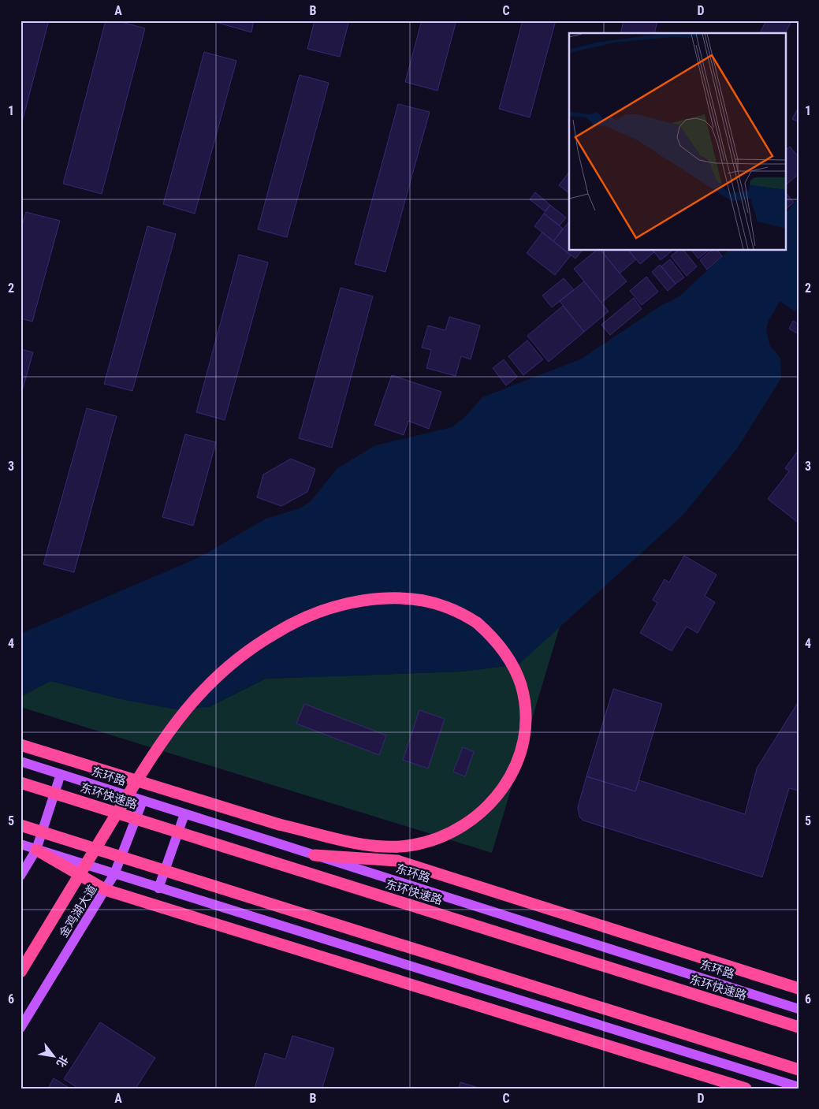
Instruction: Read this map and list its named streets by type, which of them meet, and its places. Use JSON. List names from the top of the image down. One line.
{"streets":{"highway":["东环快速路"],"main road":["东环路","金鸡湖大道"]},"crossings":[["东环路","金鸡湖大道"]],"north":"bottom right","grid":{"columns":["A","B","C","D"],"rows":["1","2","3","4","5","6"]}}
